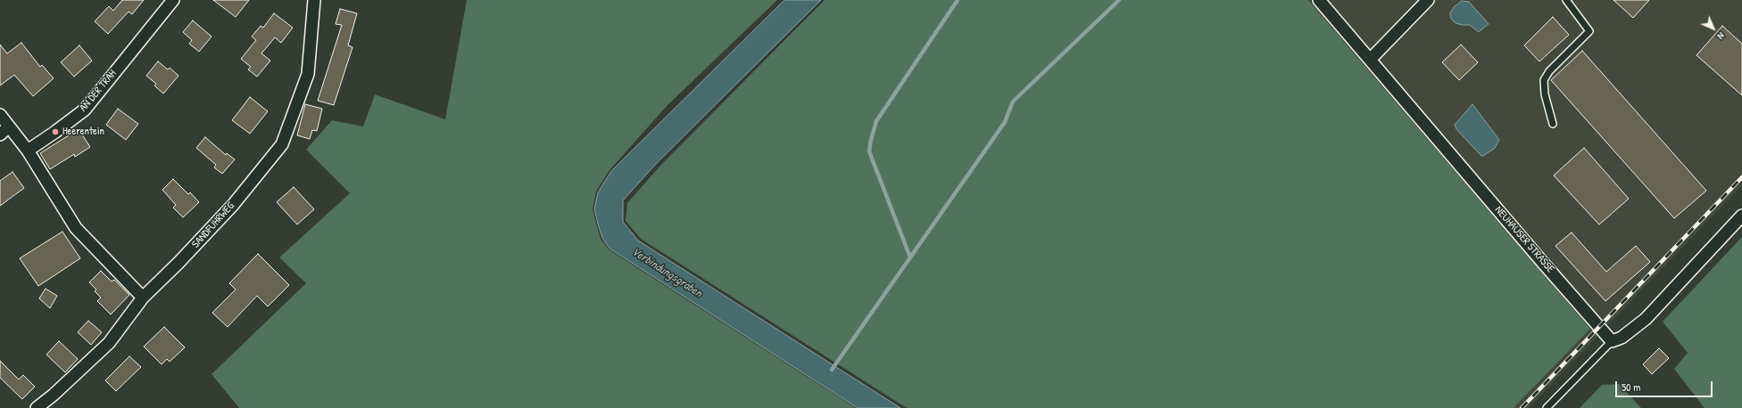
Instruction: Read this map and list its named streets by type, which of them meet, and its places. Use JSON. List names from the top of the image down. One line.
{"streets":{"street":["AN DER TRAH","SANDFUHRWEG","NEUHAUSER STRASSE"]},"water":["Verbindungsgraben"],"places":["Heerentein"],"scale_bar":"50 m","north":"bottom right"}
